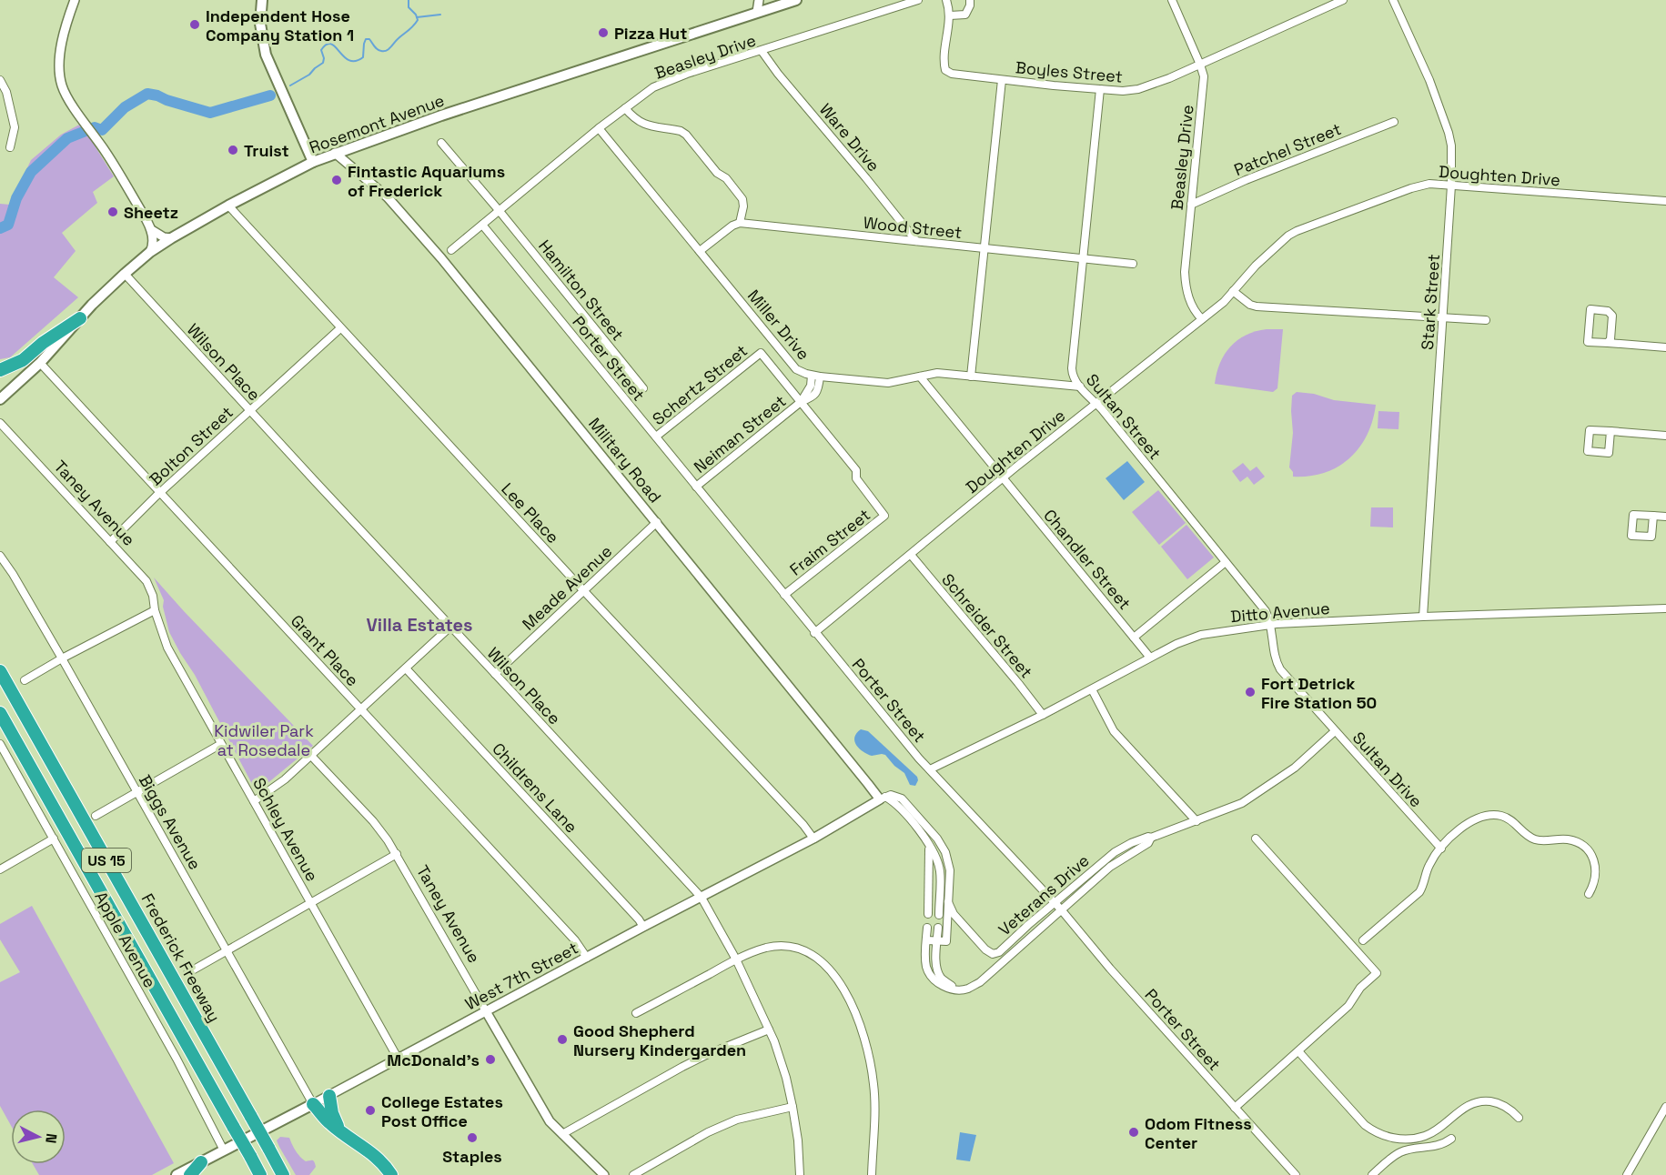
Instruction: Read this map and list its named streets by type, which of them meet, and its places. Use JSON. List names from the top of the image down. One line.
{"streets":{"highway":["US 15","Frederick Freeway"],"main road":["Rosemont Avenue","West 7th Street"],"street":["Beasley Drive","Boyles Street","Ware Drive","Patchel Street","Doughten Drive","Wood Street","Hamilton Street","Stark Street","Miller Drive","Porter Street","Wilson Place","Schertz Street","Sultan Street","Neiman Street","Bolton Street","Military Road","Taney Avenue","Lee Place","Fraim Street","Chandler Street","Meade Avenue","Ditto Avenue","Schreider Street","Grant Place","Sultan Drive","Childrens Lane","Biggs Avenue","Schley Avenue","Veterans Drive","Apple Avenue"]},"crossings":[["Beasley Drive","Boyles Street"],["Beasley Drive","Ware Drive"],["Beasley Drive","Patchel Street"],["Beasley Drive","Doughten Drive"],["Beasley Drive","Hamilton Street"],["Beasley Drive","Miller Drive"],["Beasley Drive","Porter Street"],["Boyles Street","Sultan Street"],["Rosemont Avenue","Wilson Place"],["Rosemont Avenue","Military Road"],["Rosemont Avenue","Lee Place"],["Rosemont Avenue","Grant Place"],["Ware Drive","Wood Street"],["Doughten Drive","Stark Street"],["Doughten Drive","Porter Street"],["Doughten Drive","Sultan Street"],["Doughten Drive","Chandler Street"],["Doughten Drive","Schreider Street"],["Wood Street","Sultan Street"],["Stark Street","Ditto Avenue"],["Miller Drive","Sultan Street"],["Miller Drive","Neiman Street"],["Miller Drive","Chandler Street"],["Porter Street","Schertz Street"],["Porter Street","Neiman Street"],["Porter Street","Fraim Street"],["Porter Street","Ditto Avenue"],["Porter Street","Veterans Drive"],["Wilson Place","Bolton Street"],["Wilson Place","Meade Avenue"],["Wilson Place","West 7th Street"],["Schertz Street","Fraim Street"],["Sultan Street","Ditto Avenue"],["Sultan Street","Sultan Drive"],["Neiman Street","Fraim Street"],["Bolton Street","Taney Avenue"],["Bolton Street","Lee Place"],["Bolton Street","Grant Place"],["Military Road","Meade Avenue"],["Military Road","West 7th Street"],["Taney Avenue","Schley Avenue"],["Taney Avenue","West 7th Street"],["Lee Place","Meade Avenue"],["Lee Place","West 7th Street"],["Chandler Street","Ditto Avenue"],["Ditto Avenue","Schreider Street"],["Ditto Avenue","Sultan Drive"],["Grant Place","West 7th Street"],["Sultan Drive","Veterans Drive"],["Childrens Lane","West 7th Street"],["Biggs Avenue","West 7th Street"],["Schley Avenue","West 7th Street"],["Apple Avenue","West 7th Street"]],"districts":["Villa Estates"],"parks":["Kidwiler Park at Rosedale"],"places":["Independent Hose Company Station 1","Pizza Hut","Truist","Fintastic Aquariums of Frederick","Sheetz","Fort Detrick Fire Station 50","Good Shepherd Nursery Kindergarden","McDonald's","College Estates Post Office","Odom Fitness Center","Staples"],"north":"right"}
